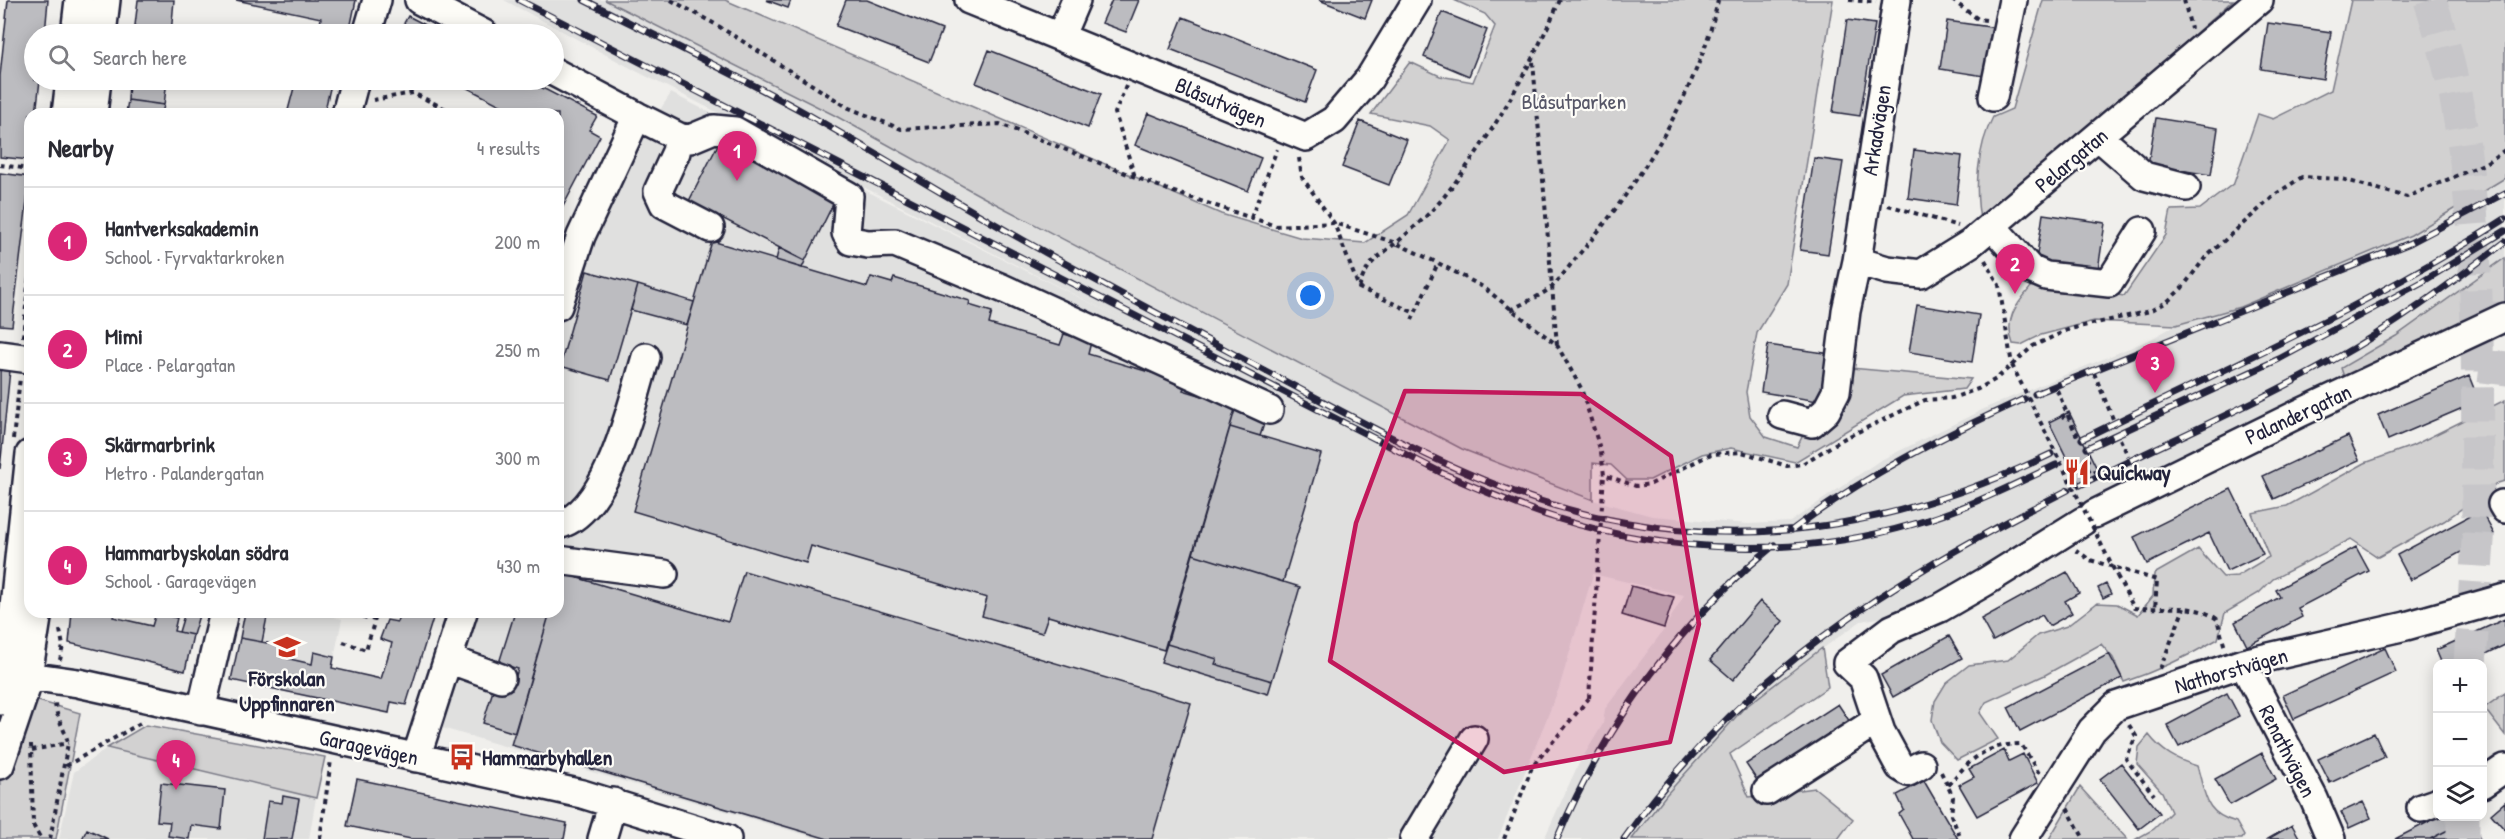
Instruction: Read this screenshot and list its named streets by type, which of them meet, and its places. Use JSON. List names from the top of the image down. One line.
{"streets":{"street":["Blåsutvägen","Arkadvägen","Pelargatan","Palandergatan","Nathorstvägen","Garagevägen","Renathvägen"]},"crossings":[["Arkadvägen","Pelargatan"],["Nathorstvägen","Renathvägen"]],"parks":["Blåsutparken"],"places":{"restaurant":["Quickway"],"school or university":["Förskolan Uppfinnaren"],"bus stop":["Hammarbyhallen"]},"page":{"search":"Search here","heading":["Nearby","4 results"],"pins":["1","2","3","4"],"list":[{"mark":"1","name":"Hantverksakademin","note":"School · Fyrvaktarkroken","value":"200 m"},{"mark":"2","name":"Mimi","note":"Place · Pelargatan","value":"250 m"},{"mark":"3","name":"Skärmarbrink","note":"Metro · Palandergatan","value":"300 m"},{"mark":"4","name":"Hammarbyskolan södra","note":"School · Garagevägen","value":"430 m"}],"map_buttons":["+","−"]}}
